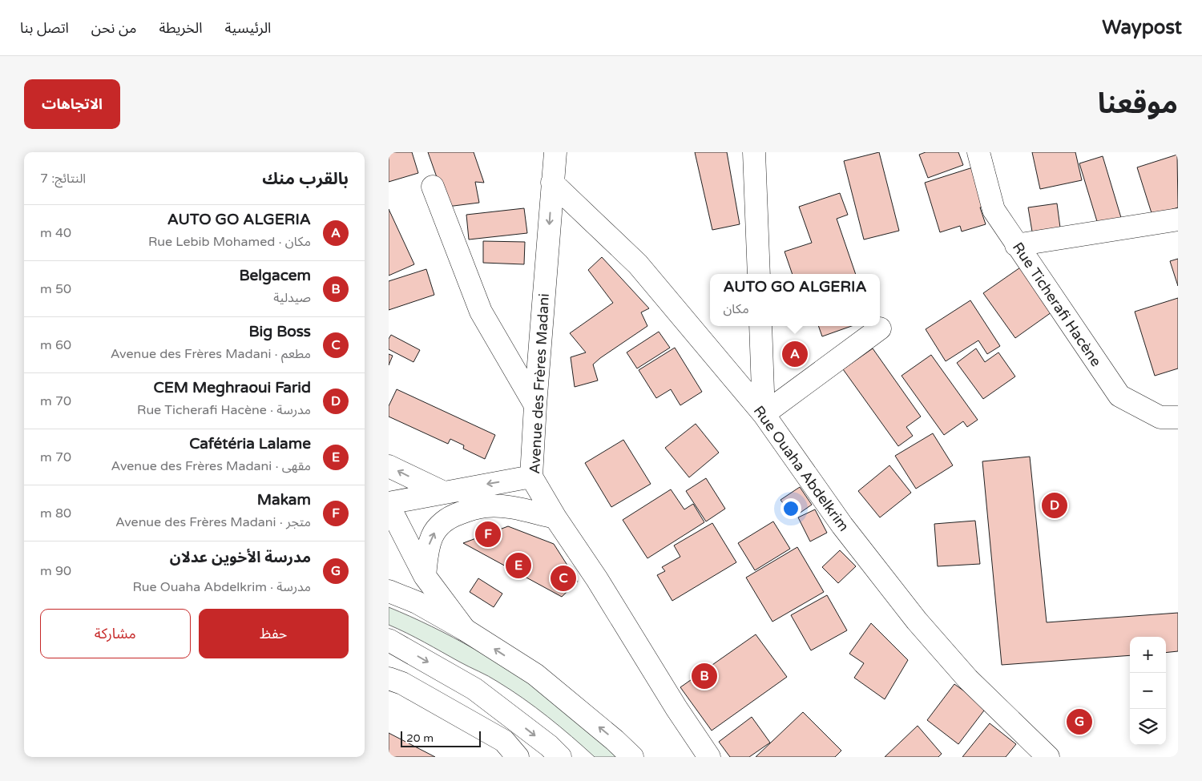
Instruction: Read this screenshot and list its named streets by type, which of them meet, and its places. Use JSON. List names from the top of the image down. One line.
{"streets":{"street":["Rue Ticherafi Hacène","Avenue des Frères Madani","Rue Ouaha Abdelkrim"]},"crossings":[["Avenue des Frères Madani","Rue Ouaha Abdelkrim"]],"scale_bar":"20 m","page":{"header":"Waypost","nav":["الرئيسية","الخريطة","من نحن","اتصل بنا"],"title":"موقعنا","buttons":["الاتجاهات",["حفظ","مشاركة"]],"heading":["بالقرب منك","النتائج: 7"],"list":[{"mark":"A","name":"AUTO GO ALGERIA","note":"مكان · Rue Lebib Mohamed","value":"40 m"},{"mark":"B","name":"Belgacem","note":"صيدلية","value":"50 m"},{"mark":"C","name":"Big Boss","note":"مطعم · Avenue des Frères Madani","value":"60 m"},{"mark":"D","name":"CEM Meghraoui Farid","note":"مدرسة · Rue Ticherafi Hacène","value":"70 m"},{"mark":"E","name":"Cafétéria Lalame","note":"مقهى · Avenue des Frères Madani","value":"70 m"},{"mark":"F","name":"Makam","note":"متجر · Avenue des Frères Madani","value":"80 m"},{"mark":"G","name":"مدرسة الأخوين عدلان","note":"مدرسة · Rue Ouaha Abdelkrim","value":"90 m"}],"popup":["AUTO GO ALGERIA","مكان"],"pins":["A","D","F","E","C","B","G"],"map_buttons":["+","−"],"scale":"20 m"}}
